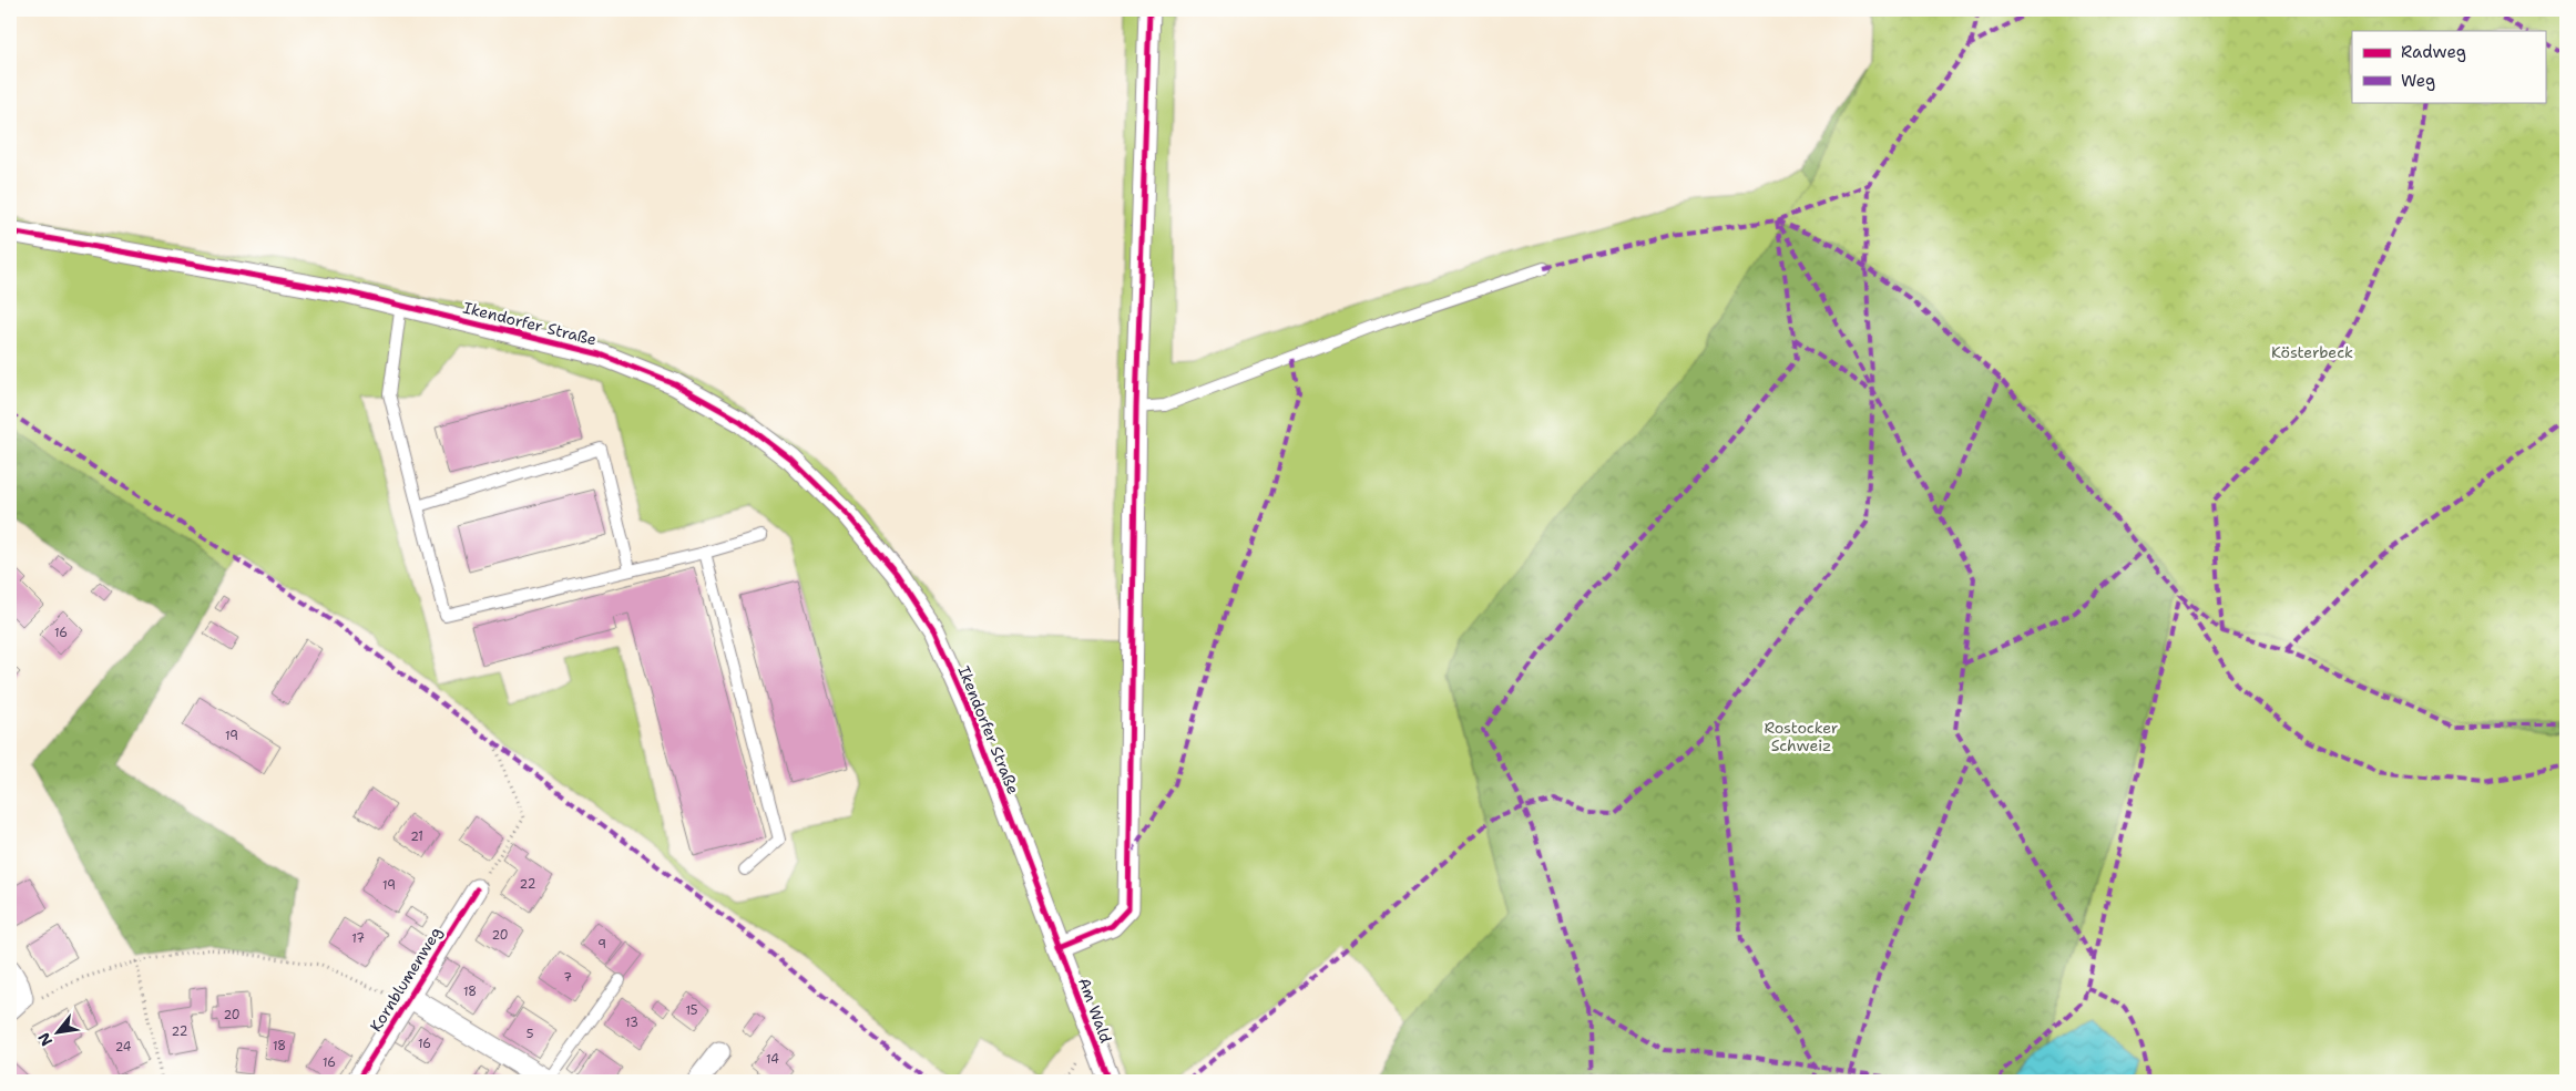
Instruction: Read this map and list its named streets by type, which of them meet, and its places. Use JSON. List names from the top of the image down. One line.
{"streets":{"street":["Ikendorfer Straße","Kornblumenweg","Am Wald"]},"crossings":[["Ikendorfer Straße","Am Wald"]],"parks":["Kösterbeck","Rostocker Schweiz"],"house_numbers":["16","19","21","22","19","20","17","9","7","18","15","20","13","22","5","16","18","24","14","16"],"legend":["Radweg","Weg"],"north":"bottom left"}
